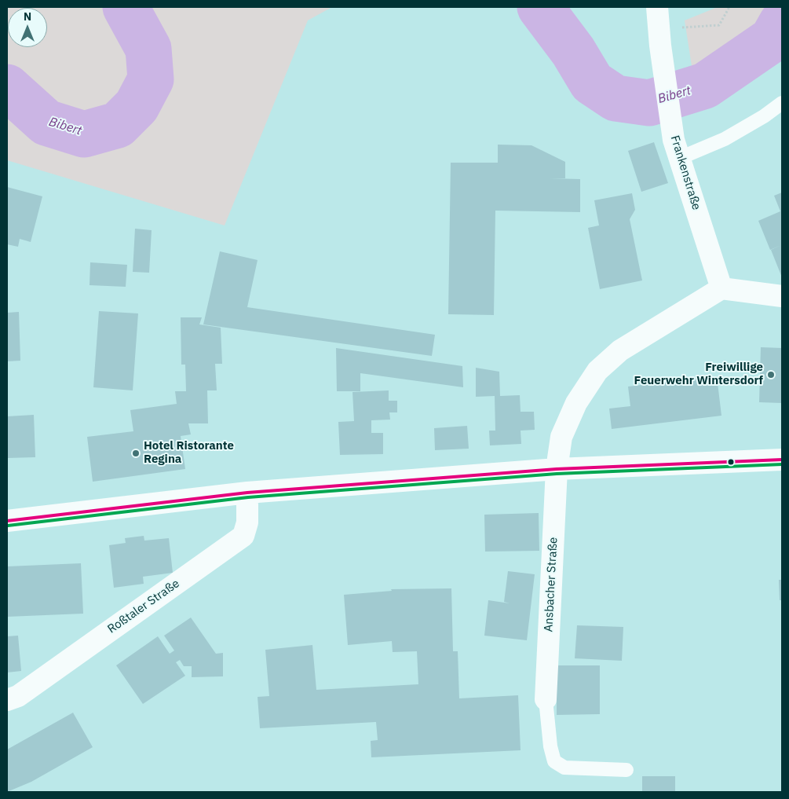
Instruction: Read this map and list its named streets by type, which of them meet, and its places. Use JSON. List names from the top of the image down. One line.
{"streets":{"street":["Frankenstraße","Ansbacher Straße","Roßtaler Straße"]},"water":["Bibert"],"places":["Freiwillige Feuerwehr Wintersdorf","Hotel Ristorante Regina"],"north":"top"}
